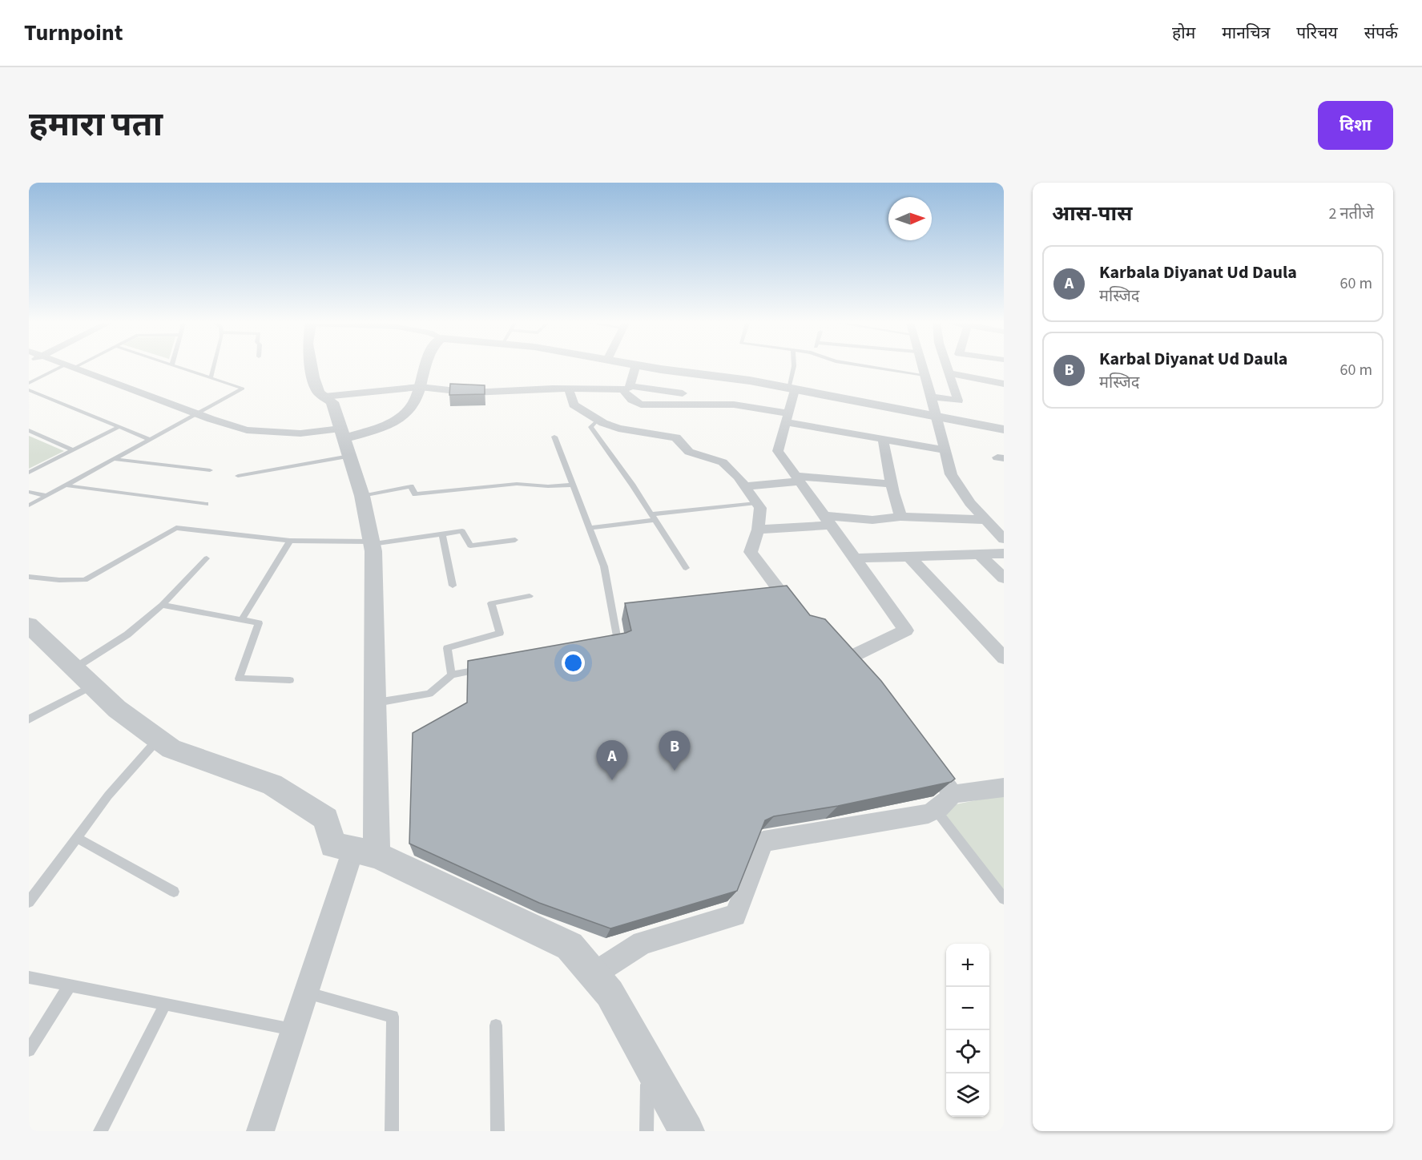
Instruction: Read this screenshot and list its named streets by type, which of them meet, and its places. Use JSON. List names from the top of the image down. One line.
{"north":"right","page":{"header":"Turnpoint","nav":["होम","मानचित्र","परिचय","संपर्क"],"title":"हमारा पता","buttons":"दिशा","heading":["आस-पास","2 नतीजे"],"list":[{"mark":"A","name":"Karbala Diyanat Ud Daula","note":"मस्जिद","value":"60 m"},{"mark":"B","name":"Karbal Diyanat Ud Daula","note":"मस्जिद","value":"60 m"}],"pins":["B","A"],"map_buttons":["+","−"]}}
